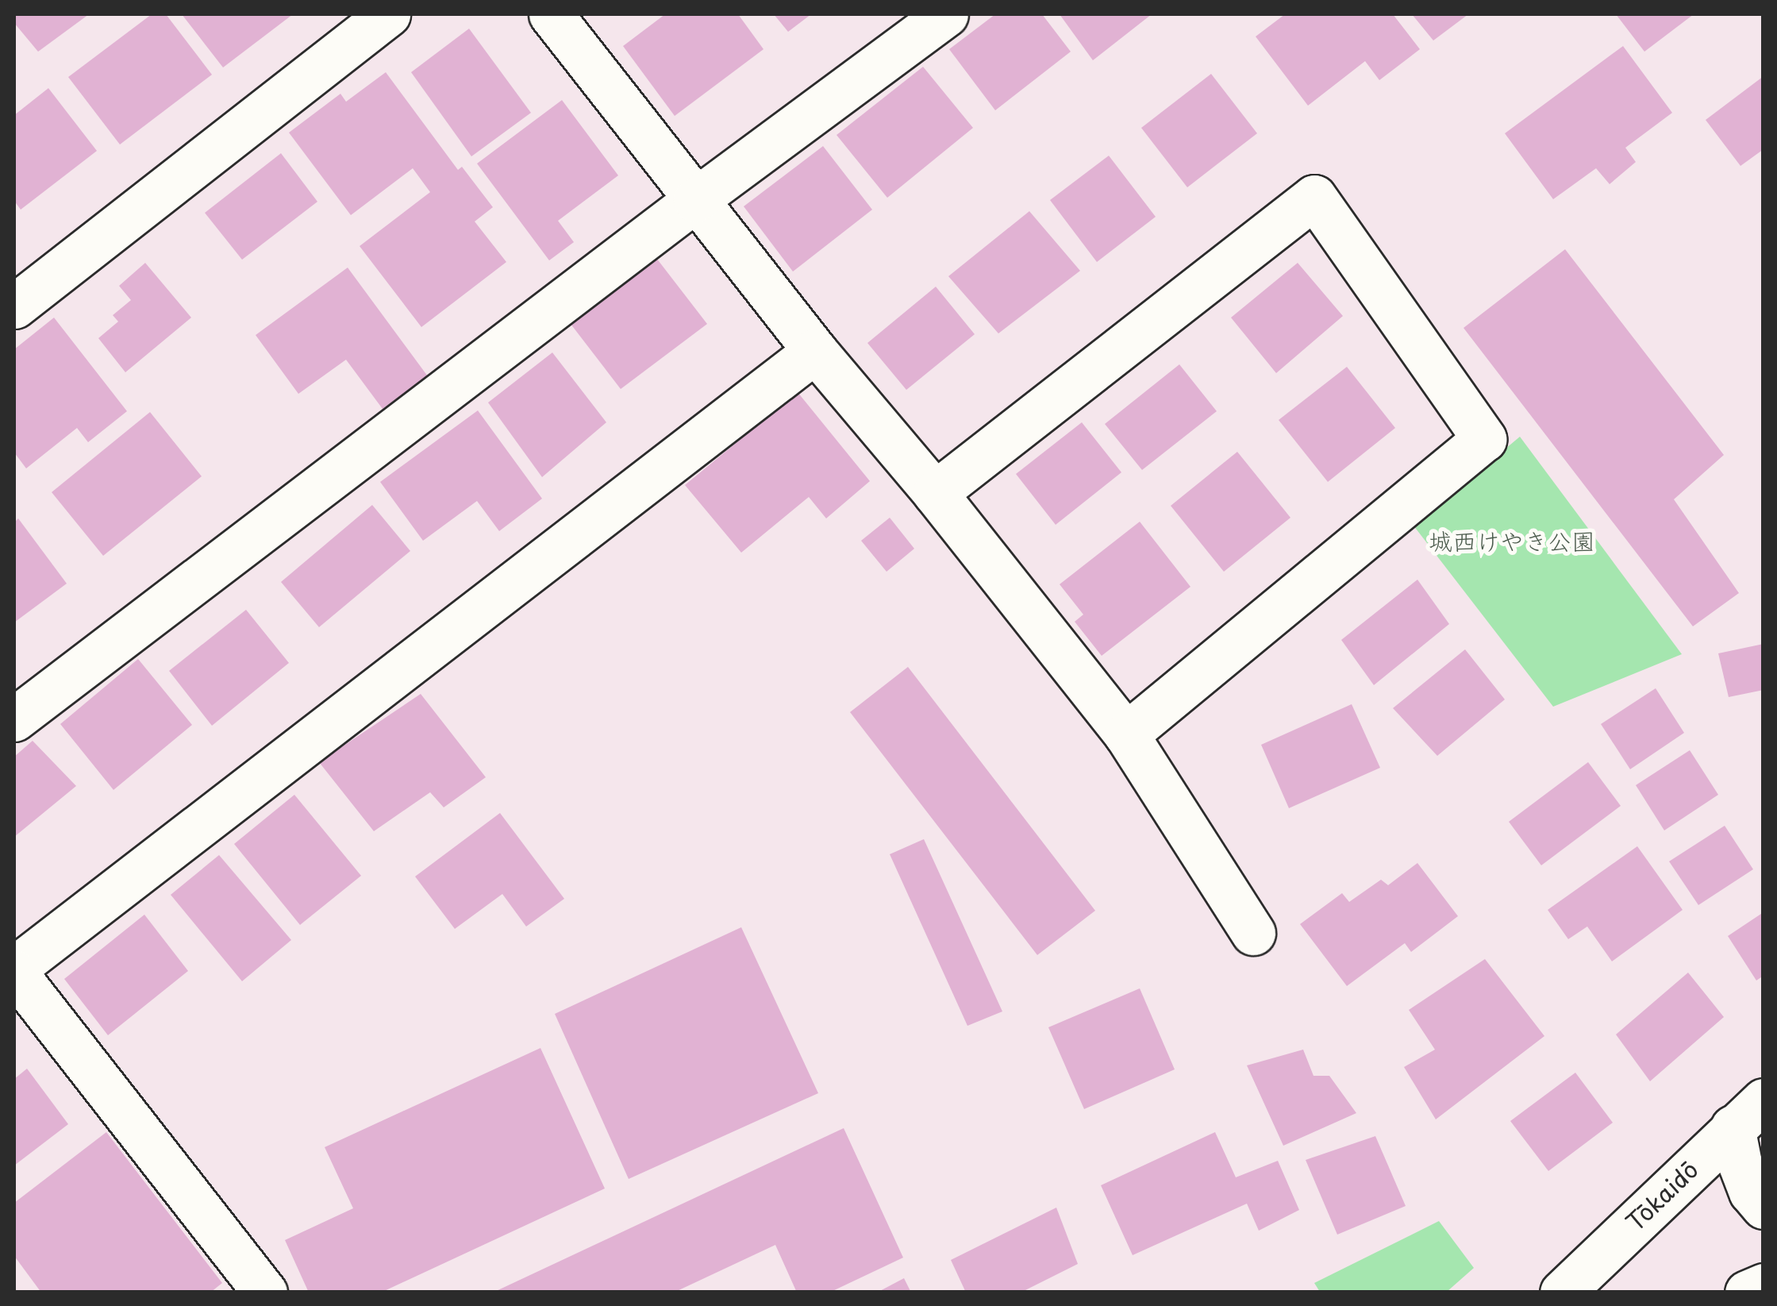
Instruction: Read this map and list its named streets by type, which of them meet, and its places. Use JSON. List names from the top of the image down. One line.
{"streets":{"street":["Tōkaidō"]},"parks":["城西けやき公園"]}
